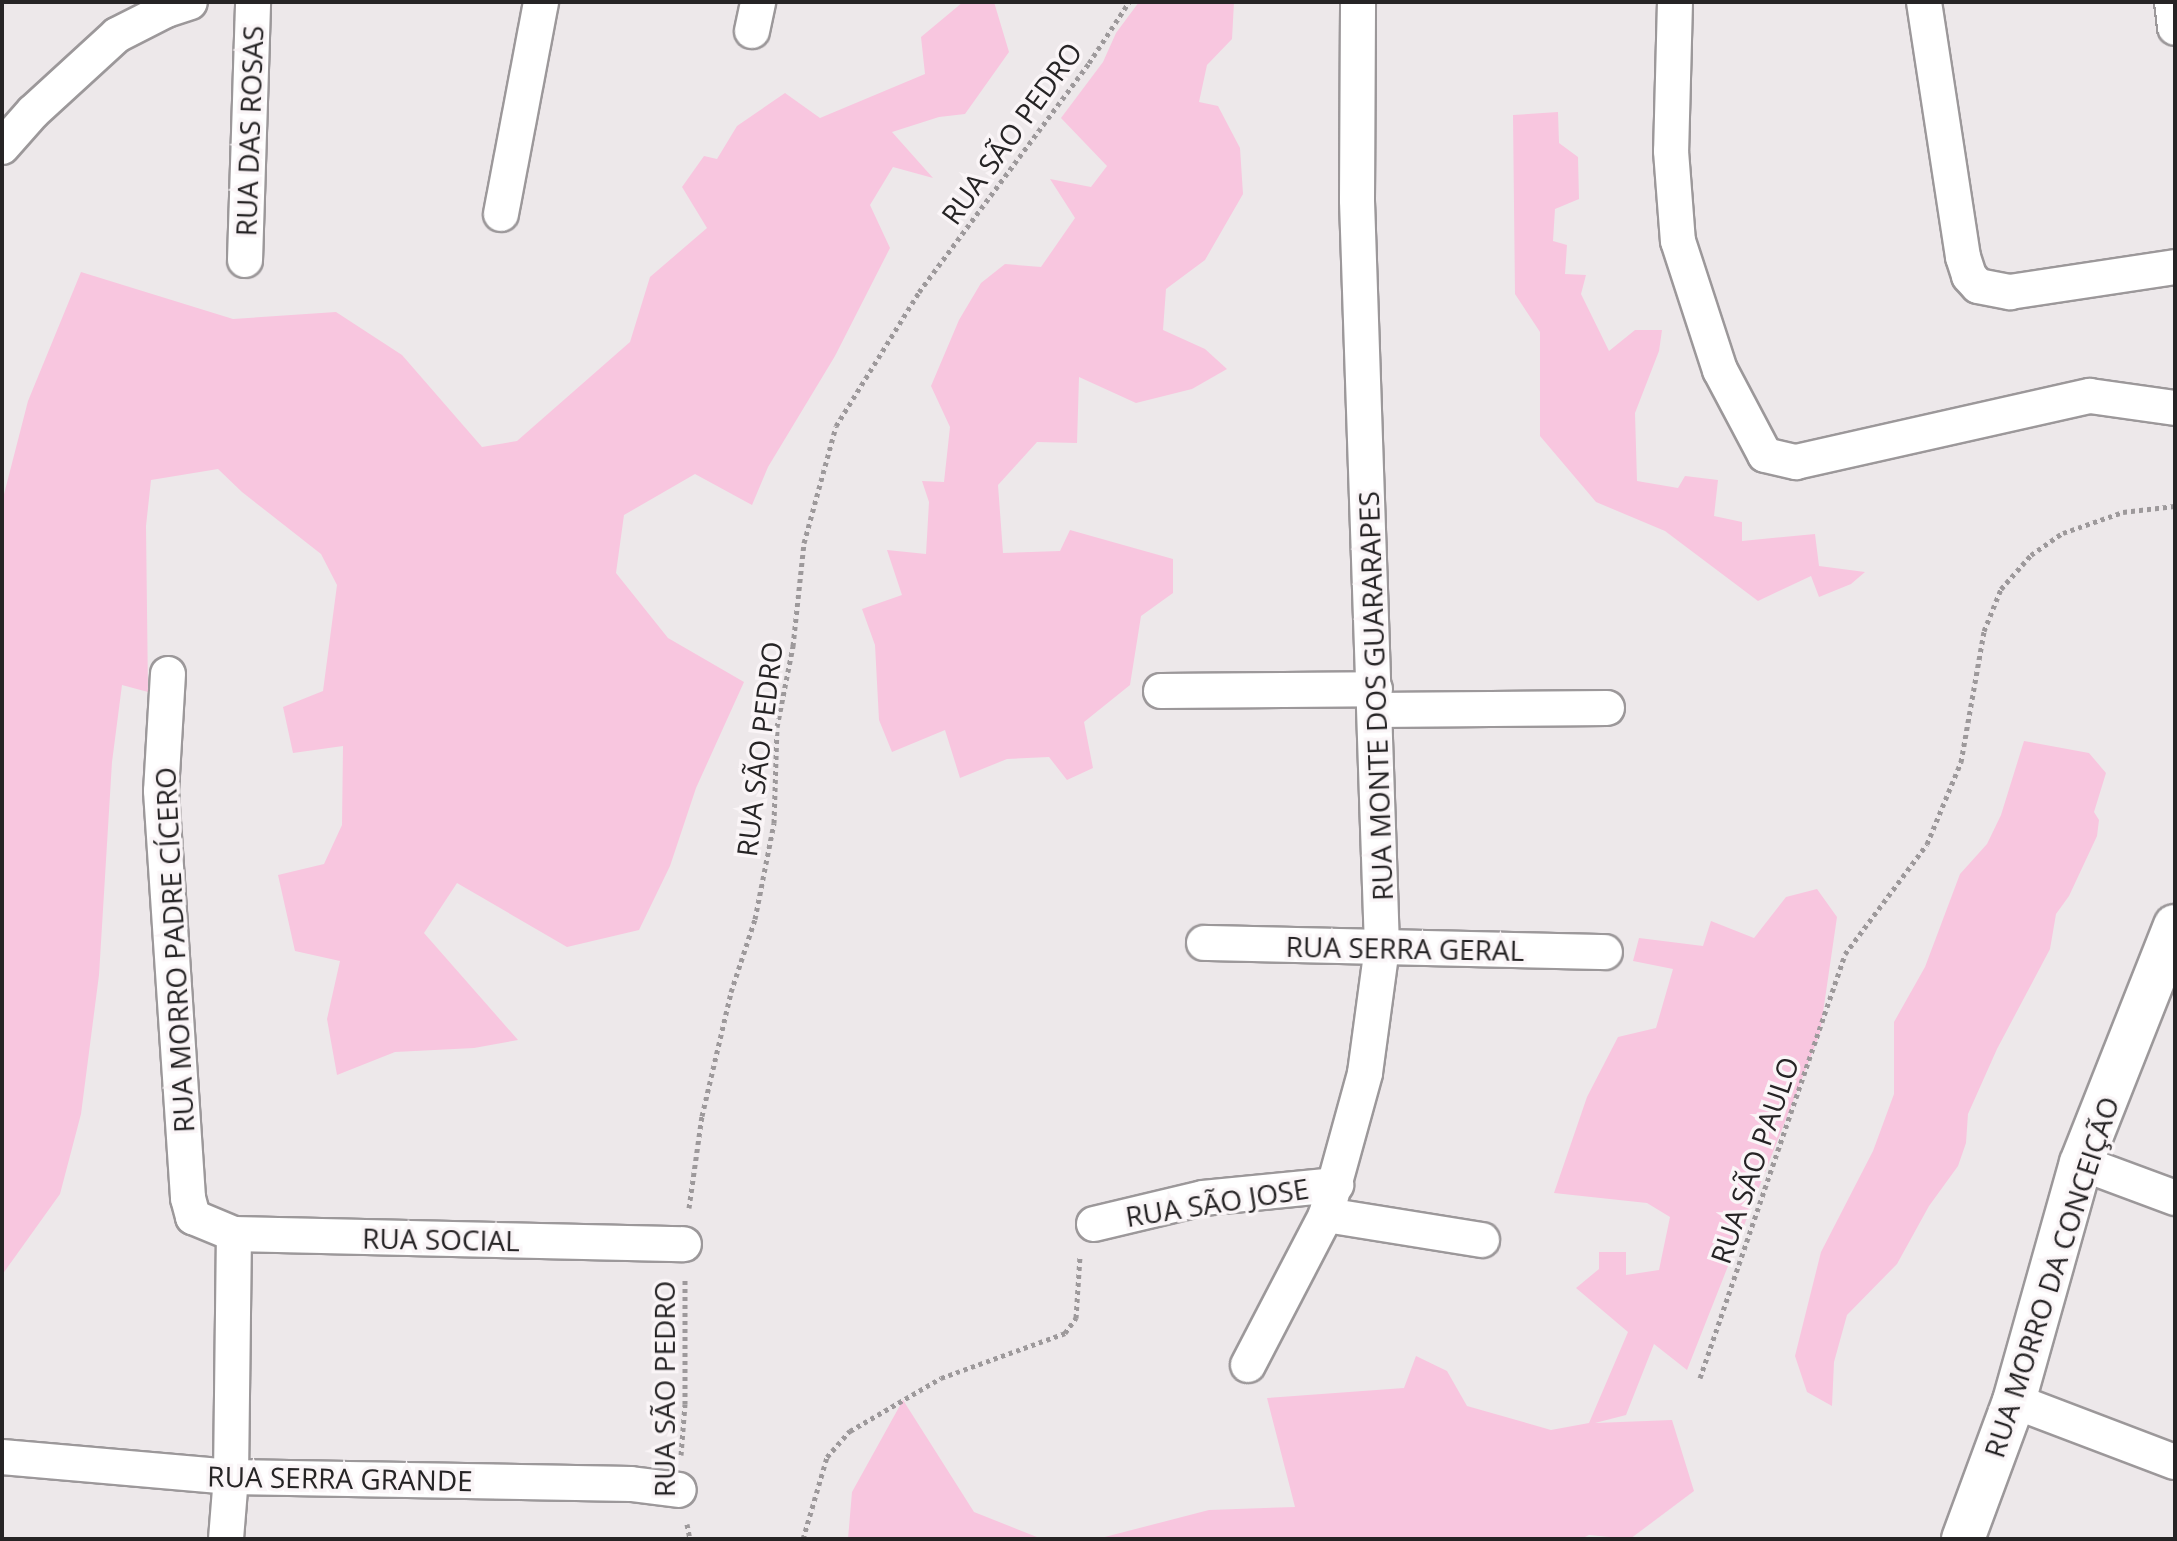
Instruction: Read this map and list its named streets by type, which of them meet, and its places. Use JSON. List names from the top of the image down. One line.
{"streets":{"street":["RUA DAS ROSAS","RUA MONTE DOS GUARARAPES","RUA SERRA GERAL","RUA MORRO PADRE CÍCERO","RUA SÃO JOSE","RUA SOCIAL","RUA MORRO DA CONCEIÇÃO","RUA SERRA GRANDE"],"path":["RUA SÃO PEDRO","RUA SÃO PAULO"]},"crossings":[["RUA SÃO PEDRO","RUA SOCIAL"],["RUA SÃO PEDRO","RUA SERRA GRANDE"],["RUA MONTE DOS GUARARAPES","RUA SERRA GERAL"],["RUA MONTE DOS GUARARAPES","RUA SÃO JOSE"],["RUA MORRO PADRE CÍCERO","RUA SOCIAL"]]}
